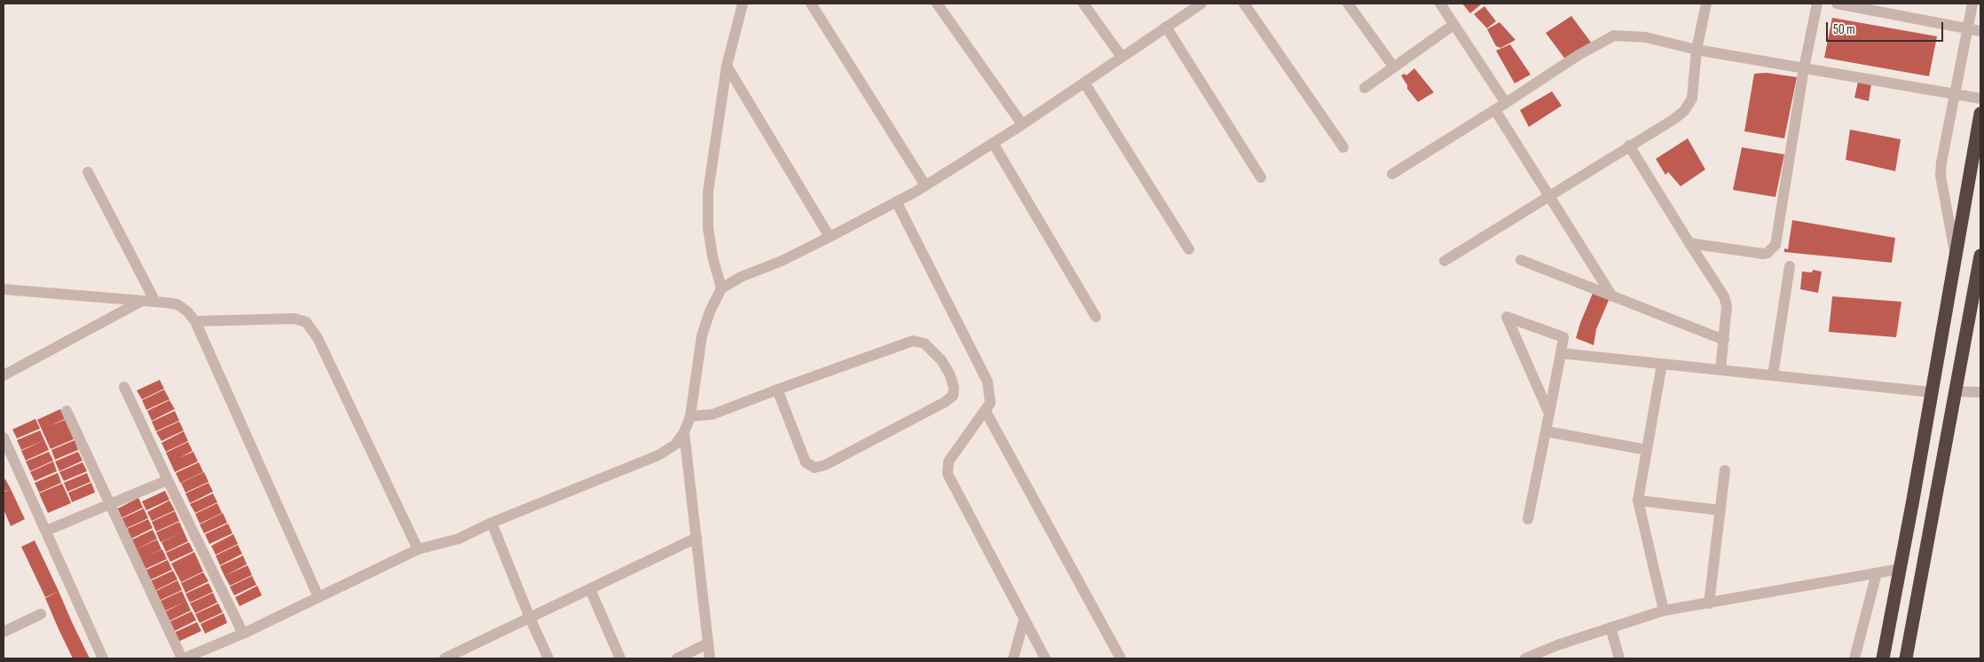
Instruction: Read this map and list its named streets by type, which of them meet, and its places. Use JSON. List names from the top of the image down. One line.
{"scale_bar":"50 m"}
